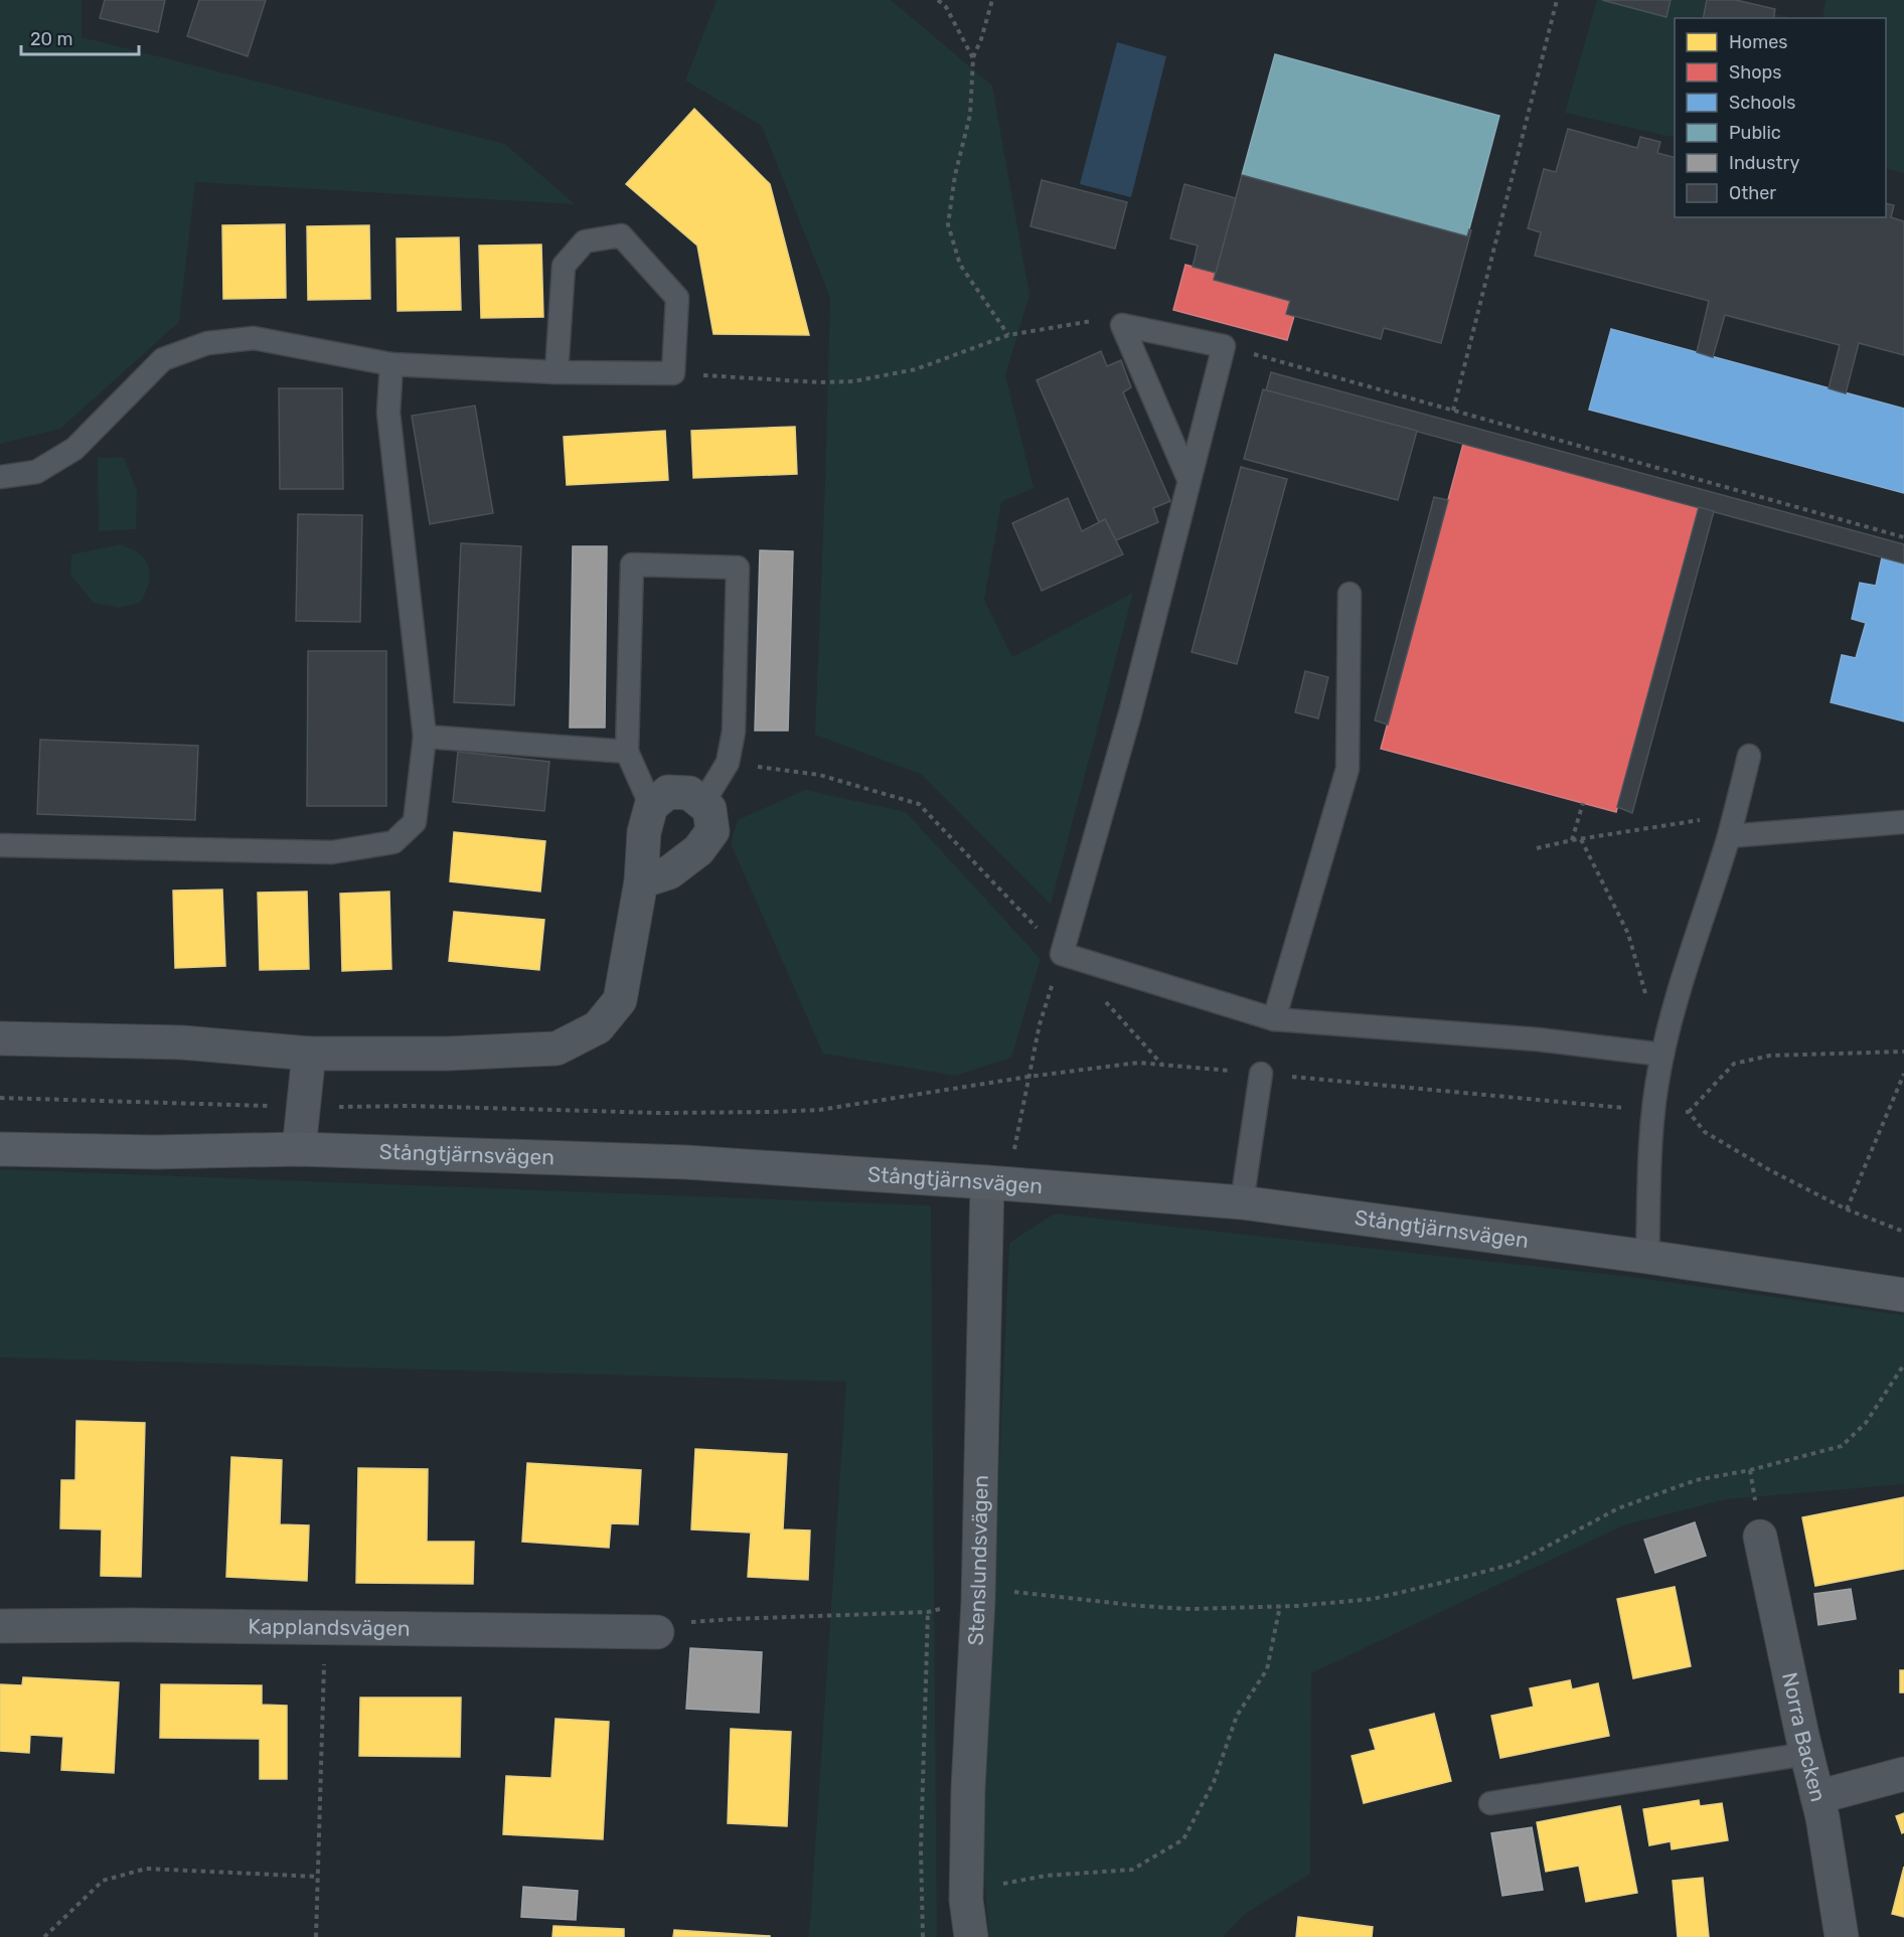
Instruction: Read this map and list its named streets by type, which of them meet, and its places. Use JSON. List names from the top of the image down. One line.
{"streets":{"street":["Stångtjärnsvägen","Stenslundsvägen","Kapplandsvägen","Norra Backen"]},"crossings":[["Stångtjärnsvägen","Stenslundsvägen"]],"legend":["Homes","Shops","Schools","Public","Industry","Other"],"scale_bar":"20 m"}
